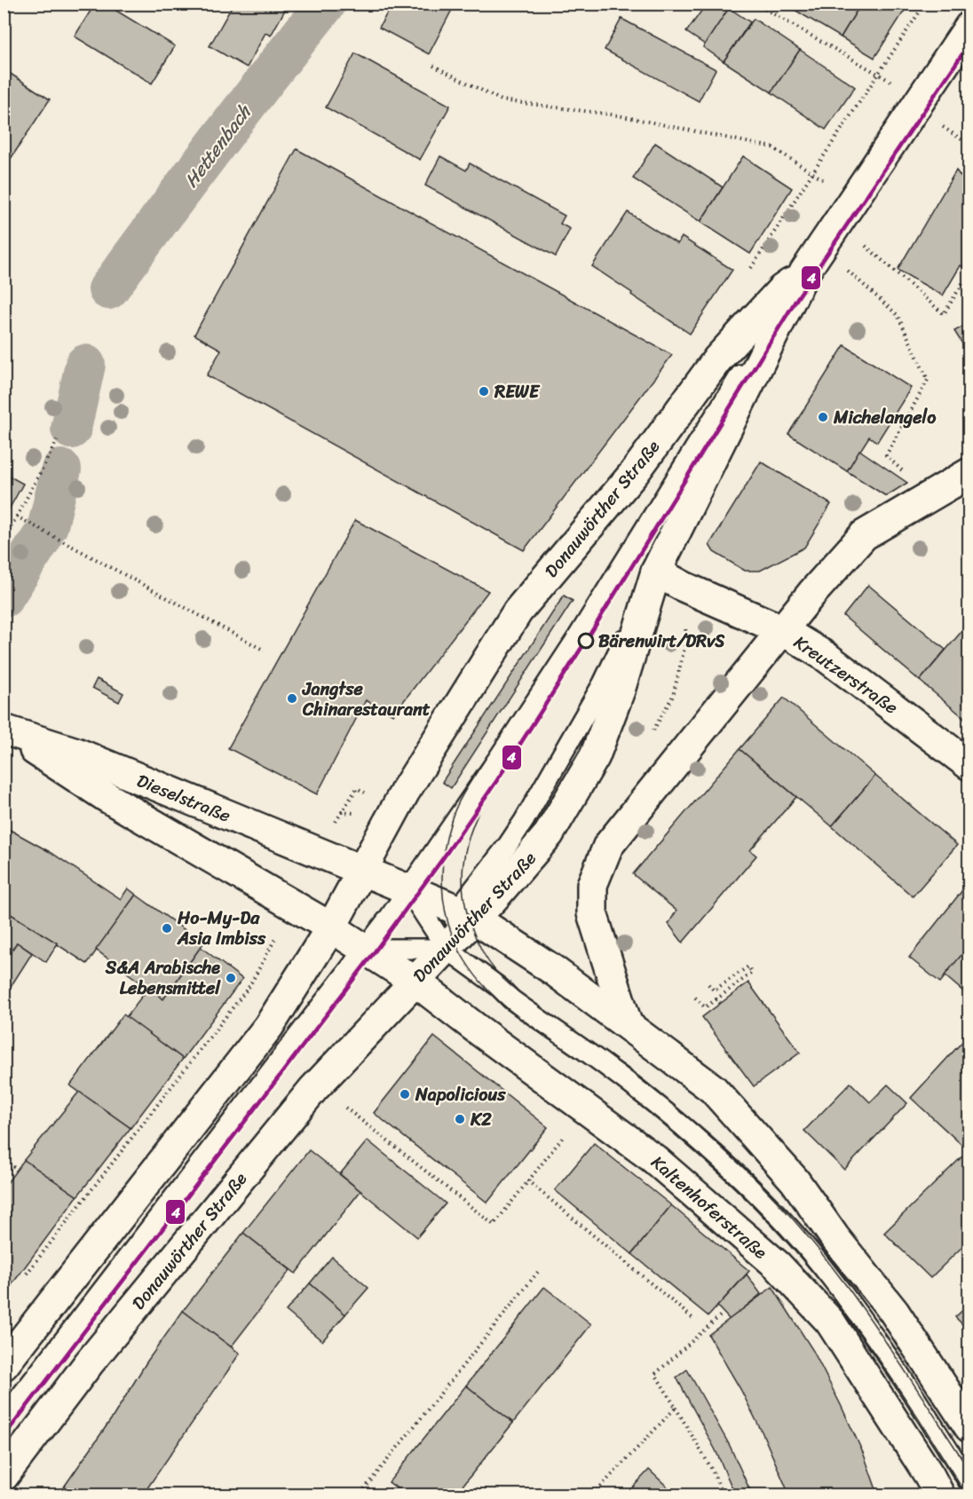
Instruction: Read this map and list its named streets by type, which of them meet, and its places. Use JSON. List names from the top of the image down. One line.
{"streets":{"main road":["Donauwörther Straße","Kreutzerstraße","Dieselstraße","Kaltenhoferstraße"]},"crossings":[["Donauwörther Straße","Kreutzerstraße"],["Donauwörther Straße","Dieselstraße"],["Donauwörther Straße","Kaltenhoferstraße"],["Dieselstraße","Kaltenhoferstraße"]],"water":["Hettenbach"],"places":["REWE","Michelangelo","Bärenwirt/DRvS","Jangtse Chinarestaurant","Ho-My-Da Asia Imbiss","S&A Arabische Lebensmittel","Napolicious","K2"],"lines":["transit line 4"]}
